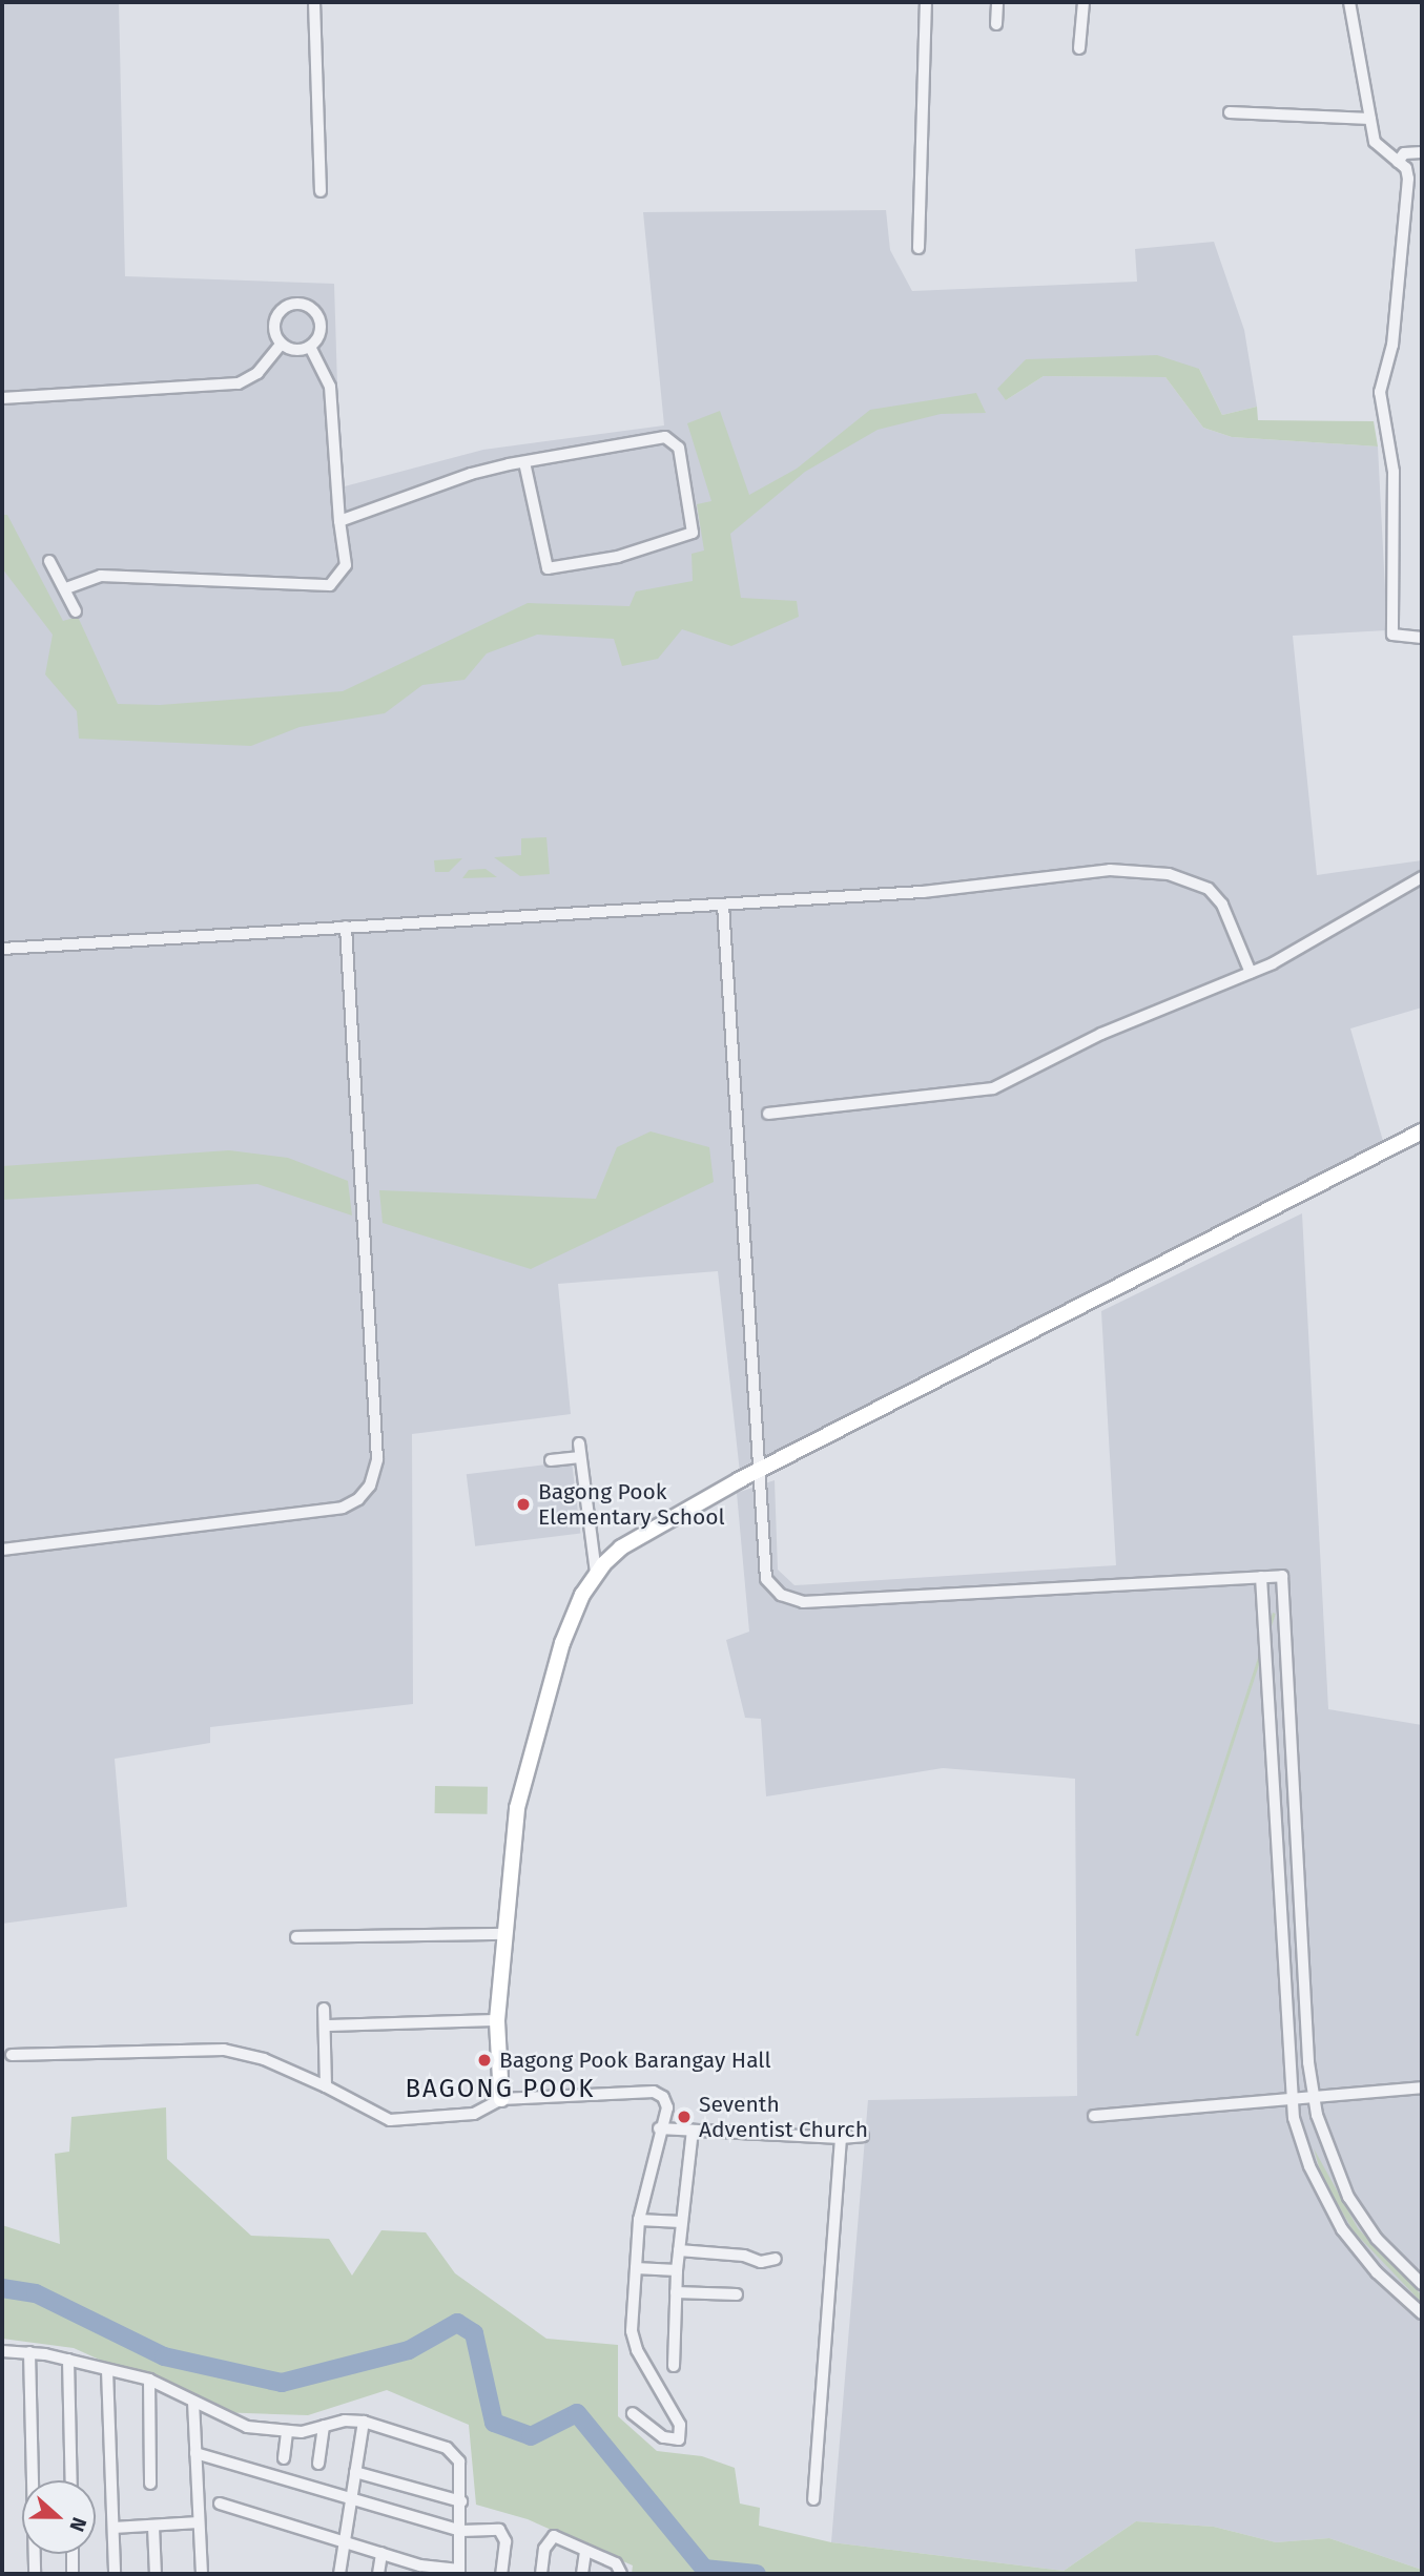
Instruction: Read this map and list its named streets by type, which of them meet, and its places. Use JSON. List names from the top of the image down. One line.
{"districts":["BAGONG POOK"],"places":["Bagong Pook Elementary School","Bagong Pook Barangay Hall","Seventh Adventist Church"],"north":"right"}
